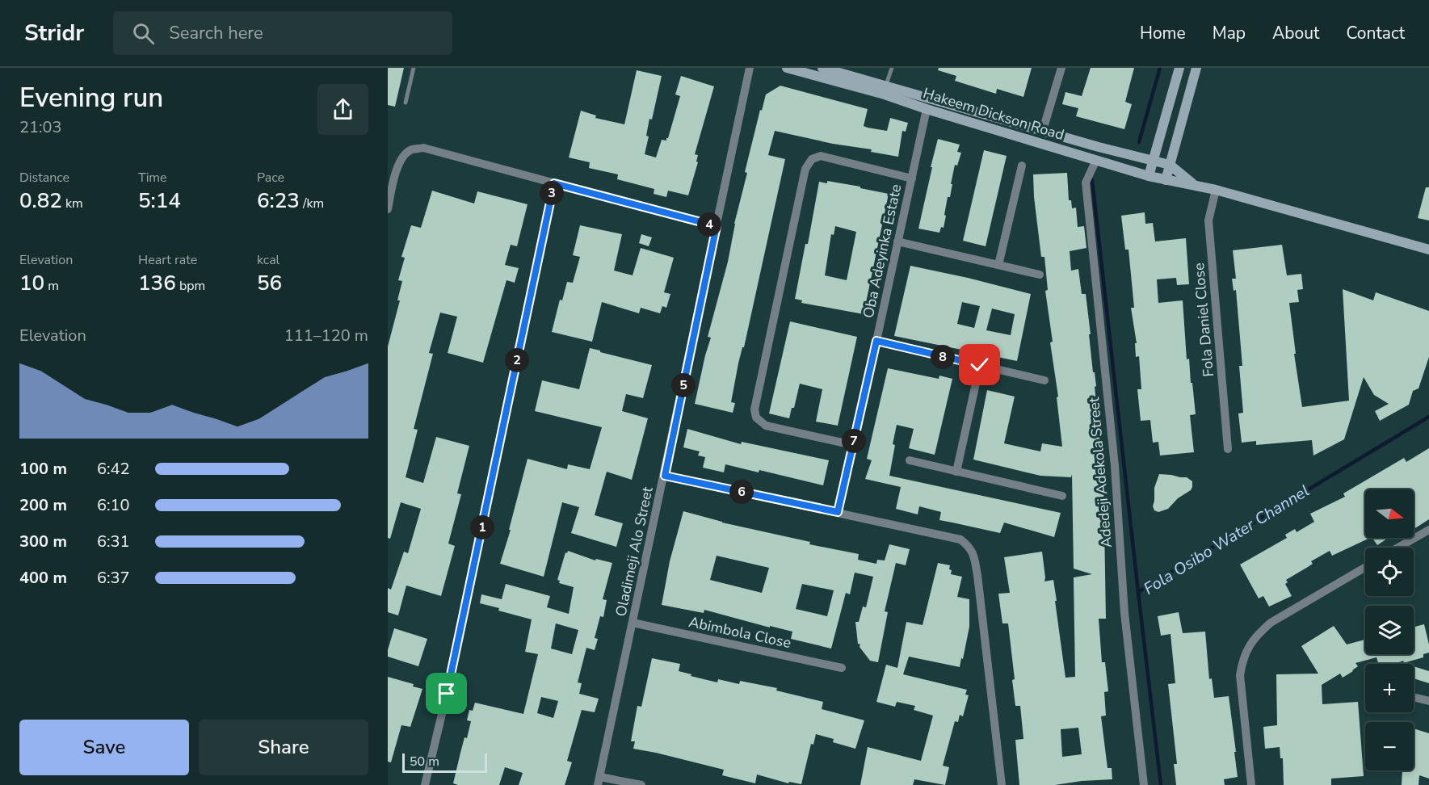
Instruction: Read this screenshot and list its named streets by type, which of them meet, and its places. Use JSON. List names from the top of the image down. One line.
{"streets":{"main road":["Hakeem Dickson Road"],"street":["Oba Adeyinka Estate","Fola Daniel Close","Adedeji Adekola Street","Oladimeji Alo Street","Abimbola Close"]},"crossings":[["Hakeem Dickson Road","Oba Adeyinka Estate"],["Hakeem Dickson Road","Fola Daniel Close"],["Hakeem Dickson Road","Adedeji Adekola Street"],["Oladimeji Alo Street","Abimbola Close"]],"water":["Fola Osibo Water Channel"],"scale_bar":"50 m","north":"right","page":{"header":"Stridr","search":"Search here","nav":["Home","Map","About","Contact"],"heading":["Evening run","21:03"],"stats":[["Distance","0.82 km"],["Time","5:14"],["Pace","6:23 /km"],["Elevation","10 m"],["Heart rate","136 bpm"],["kcal","56"]],"pins":["3","4","8","2","5","7","6","1"],"chart":["Elevation","111–120 m"],"list":[{"name":"100 m","note":"6:42"},{"name":"200 m","note":"6:10"},{"name":"300 m","note":"6:31"},{"name":"400 m","note":"6:37"}],"map_buttons":["+","−"],"buttons":["Save","Share"],"scale":"50 m"}}
